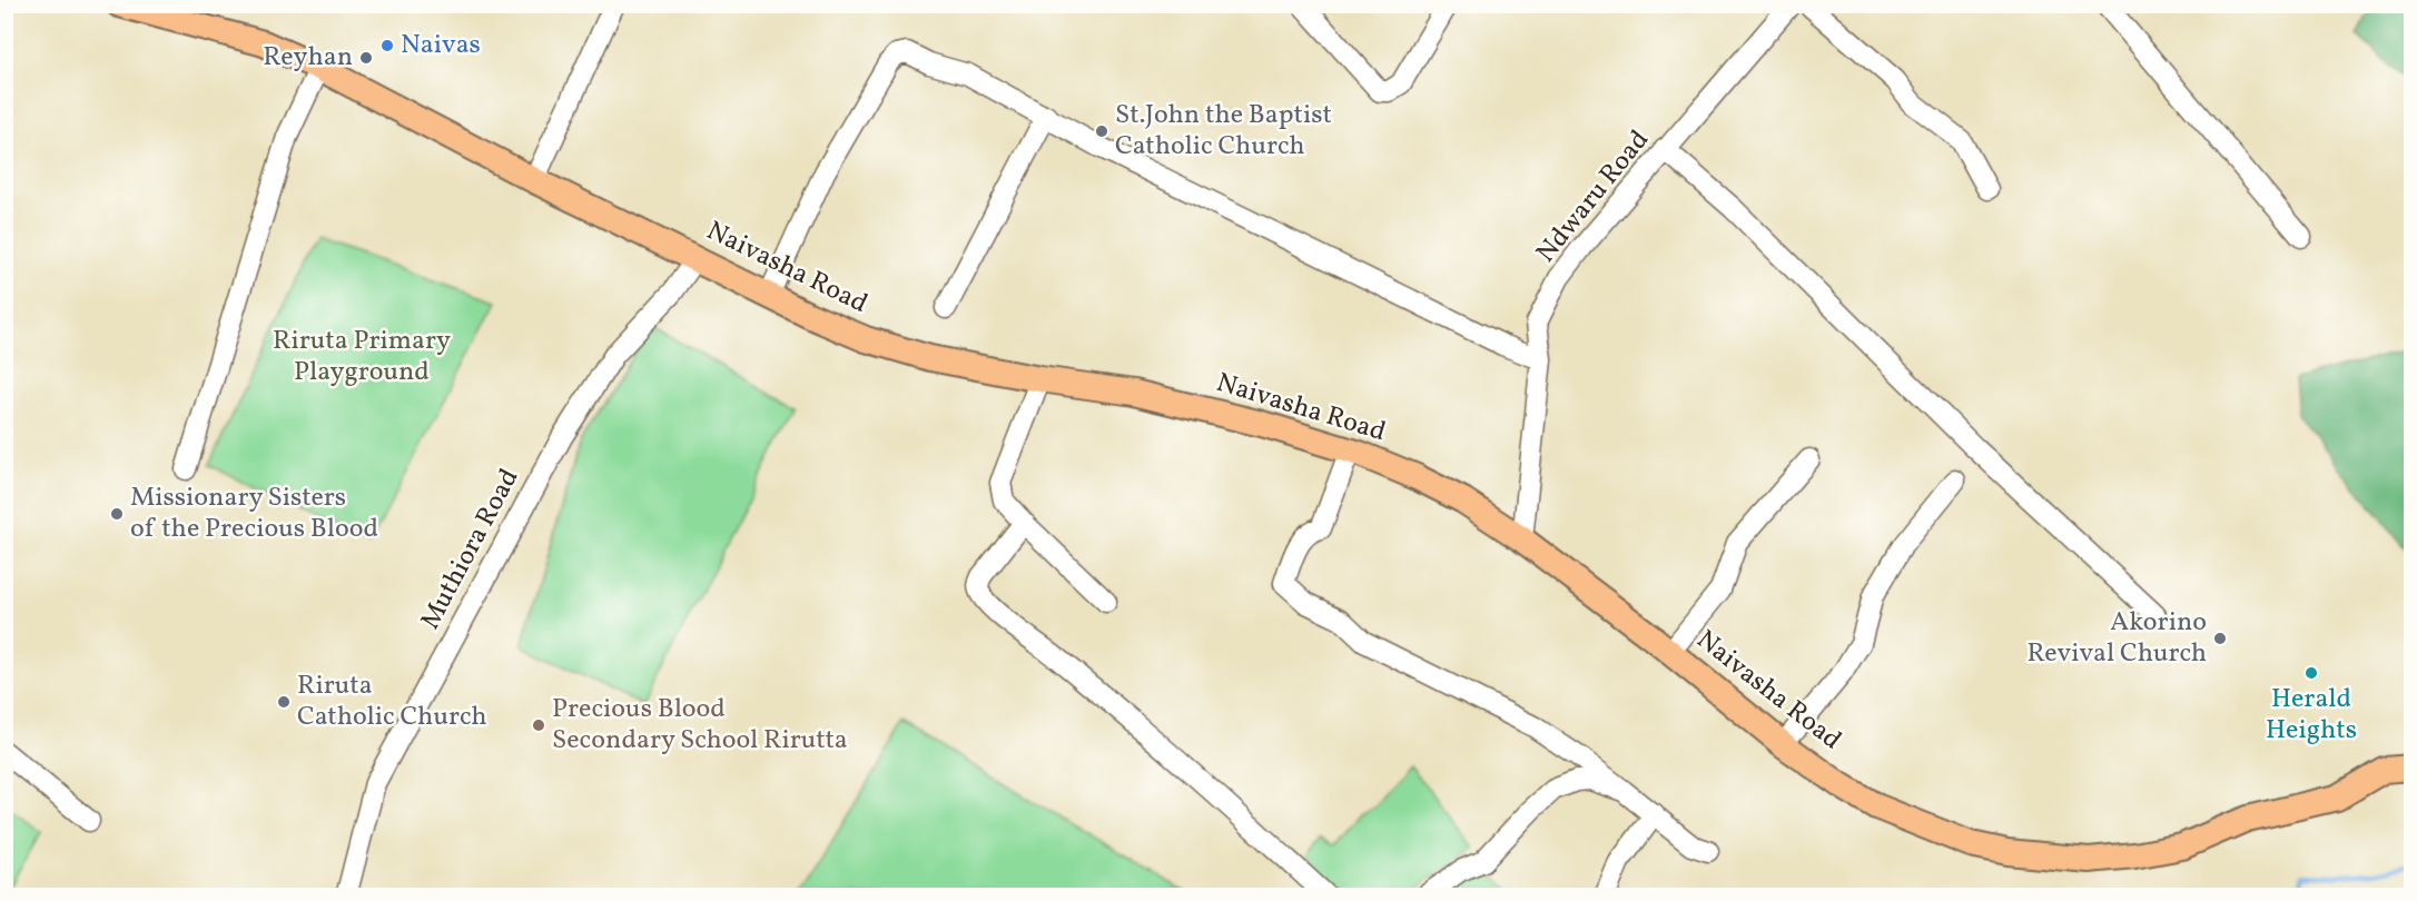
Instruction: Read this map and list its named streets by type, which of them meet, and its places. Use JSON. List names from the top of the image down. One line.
{"streets":{"main road":["Naivasha Road"],"street":["Ndwaru Road","Muthiora Road"]},"crossings":[["Ndwaru Road","Naivasha Road"],["Naivasha Road","Muthiora Road"]],"parks":["Riruta Primary Playground"],"places":["Naivas","Reyhan","St.John the Baptist Catholic Church","Missionary Sisters of the Precious Blood","Akorino Revival Church","Herald Heights","Riruta Catholic Church","Precious Blood Secondary School Rirutta"]}
